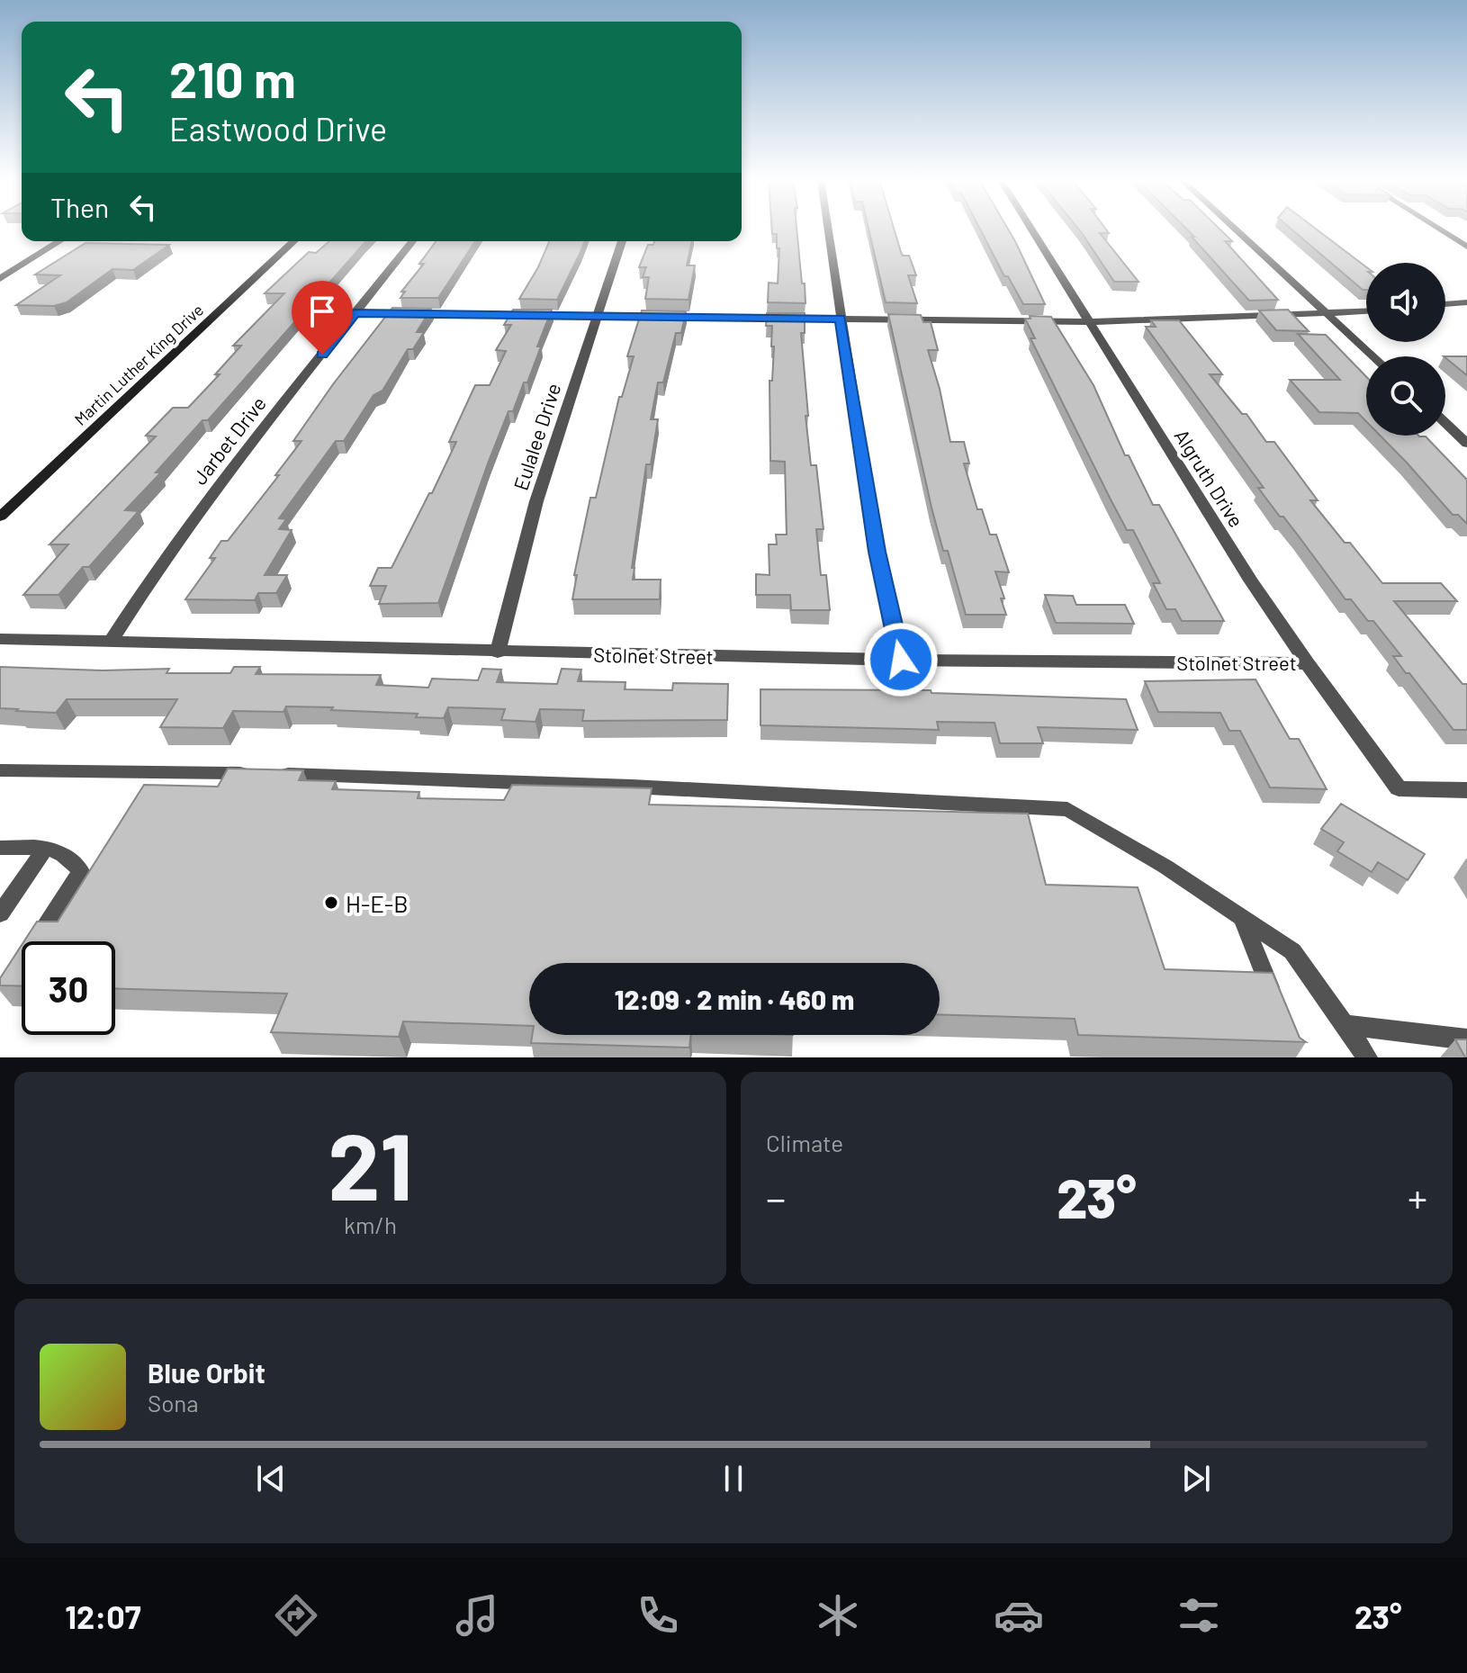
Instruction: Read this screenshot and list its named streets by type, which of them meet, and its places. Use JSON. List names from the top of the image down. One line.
{"streets":{"main road":["Martin Luther King Drive"],"street":["Eulalee Drive","Jarbet Drive","Algruth Drive","Stolnet Street"]},"crossings":[["Eulalee Drive","Stolnet Street"],["Jarbet Drive","Stolnet Street"],["Algruth Drive","Stolnet Street"]],"places":["H-E-B"],"page":{"turn":["210 m","Eastwood Drive"],"then":"Then","limit":"30","trip":"12:09 · 2 min · 460 m","tile":[["21","km/h"],"Climate"],"heat":["−","23°","+"],"song":["Blue Orbit","Sona"],"tabs":["12:07","23°"]}}
